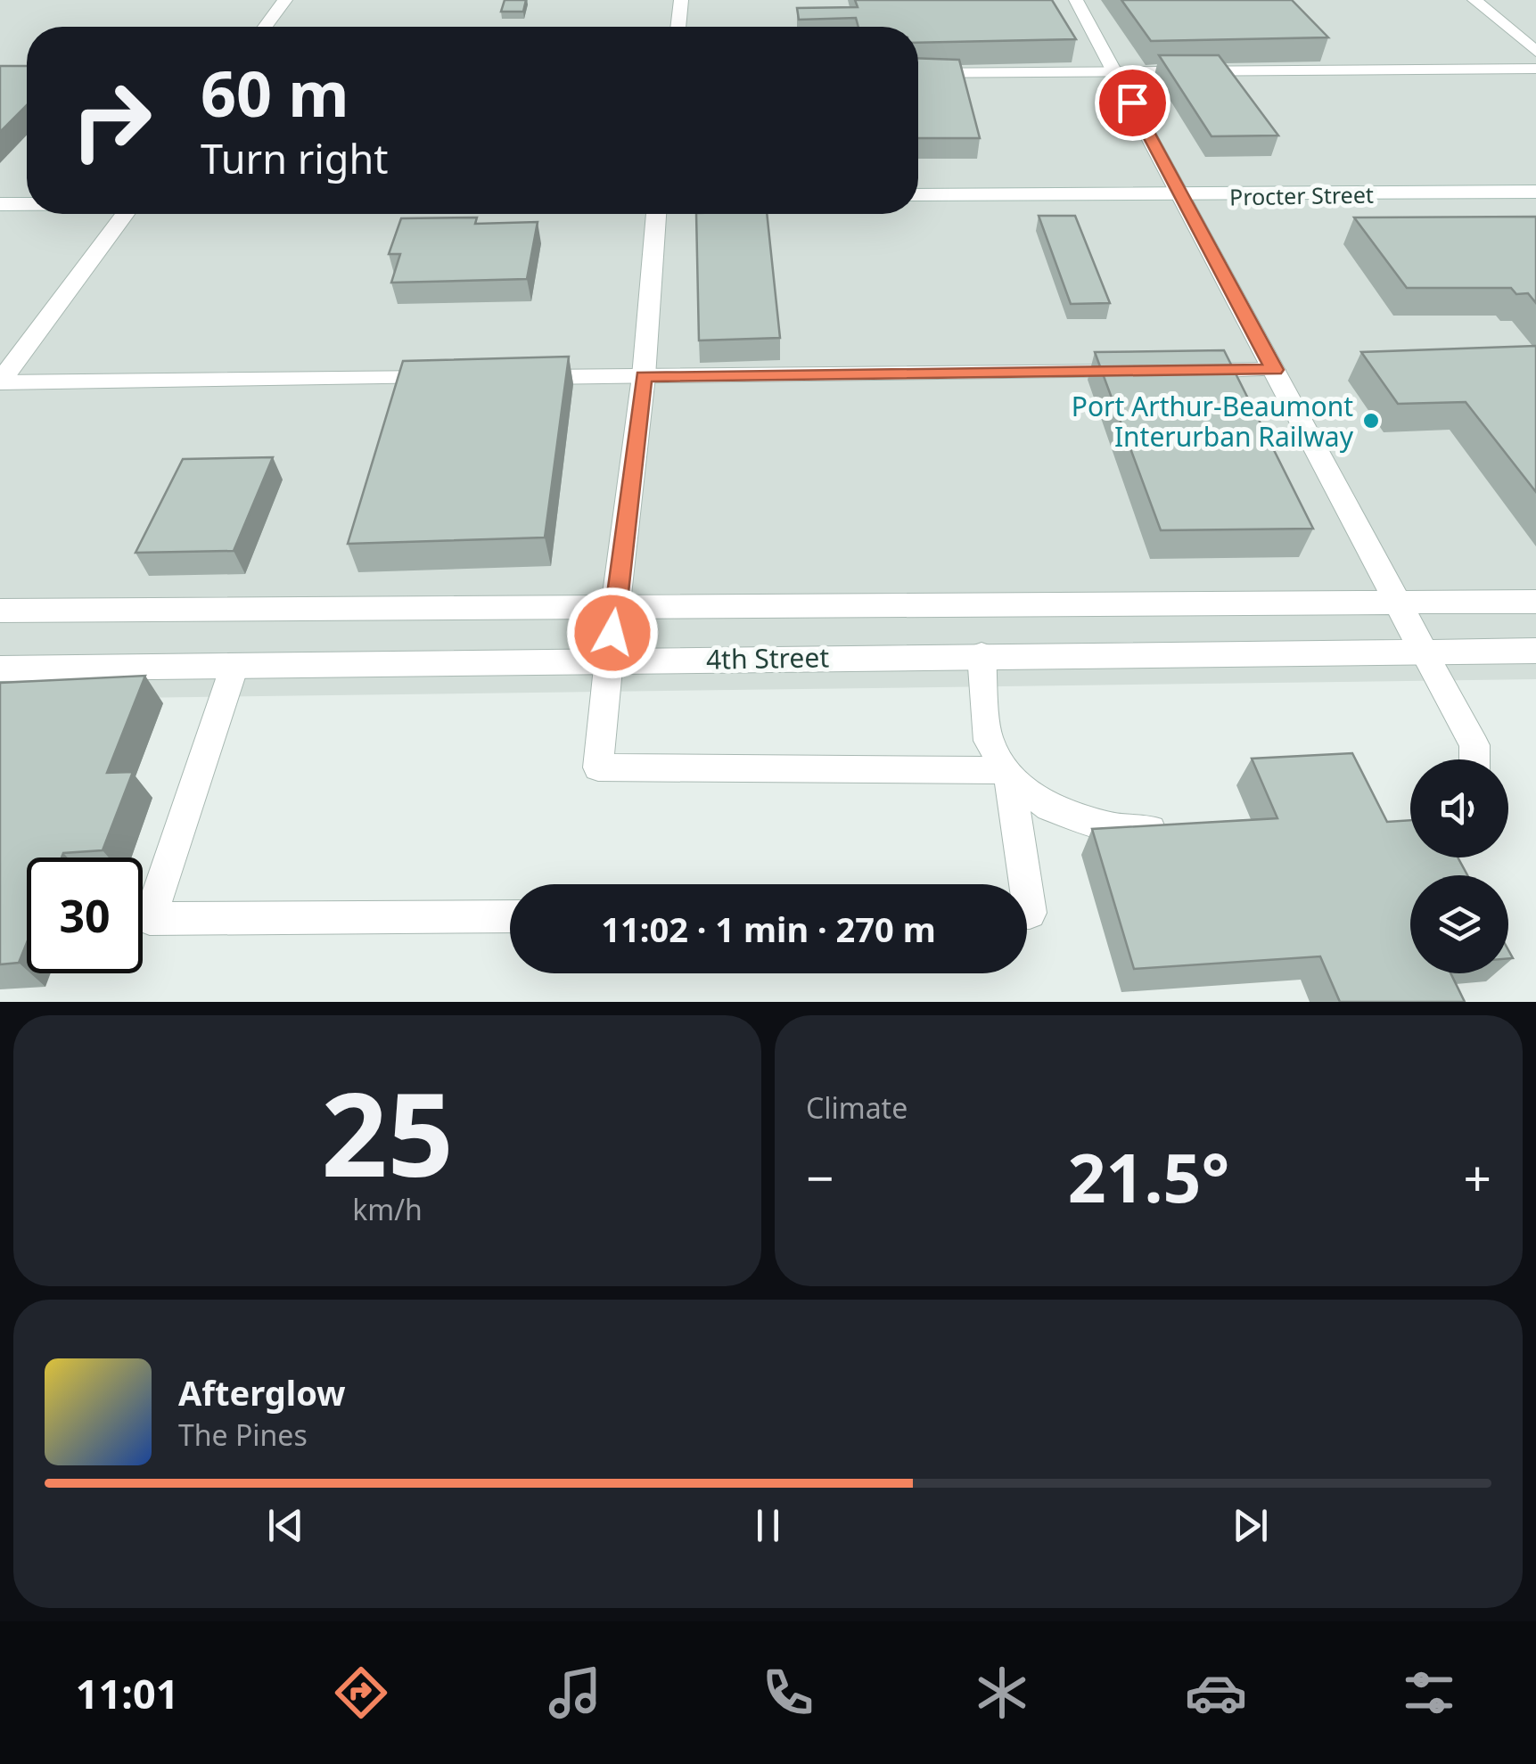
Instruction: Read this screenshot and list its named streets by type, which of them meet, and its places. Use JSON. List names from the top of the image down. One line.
{"streets":{"street":["Procter Street","4th Street"]},"places":["Port Arthur-Beaumont Interurban Railway"],"page":{"turn":["60 m","Turn right"],"limit":"30","trip":"11:02 · 1 min · 270 m","tile":[["25","km/h"],"Climate"],"heat":["−","21.5°","+"],"song":["Afterglow","The Pines"],"tabs":"11:01"}}
